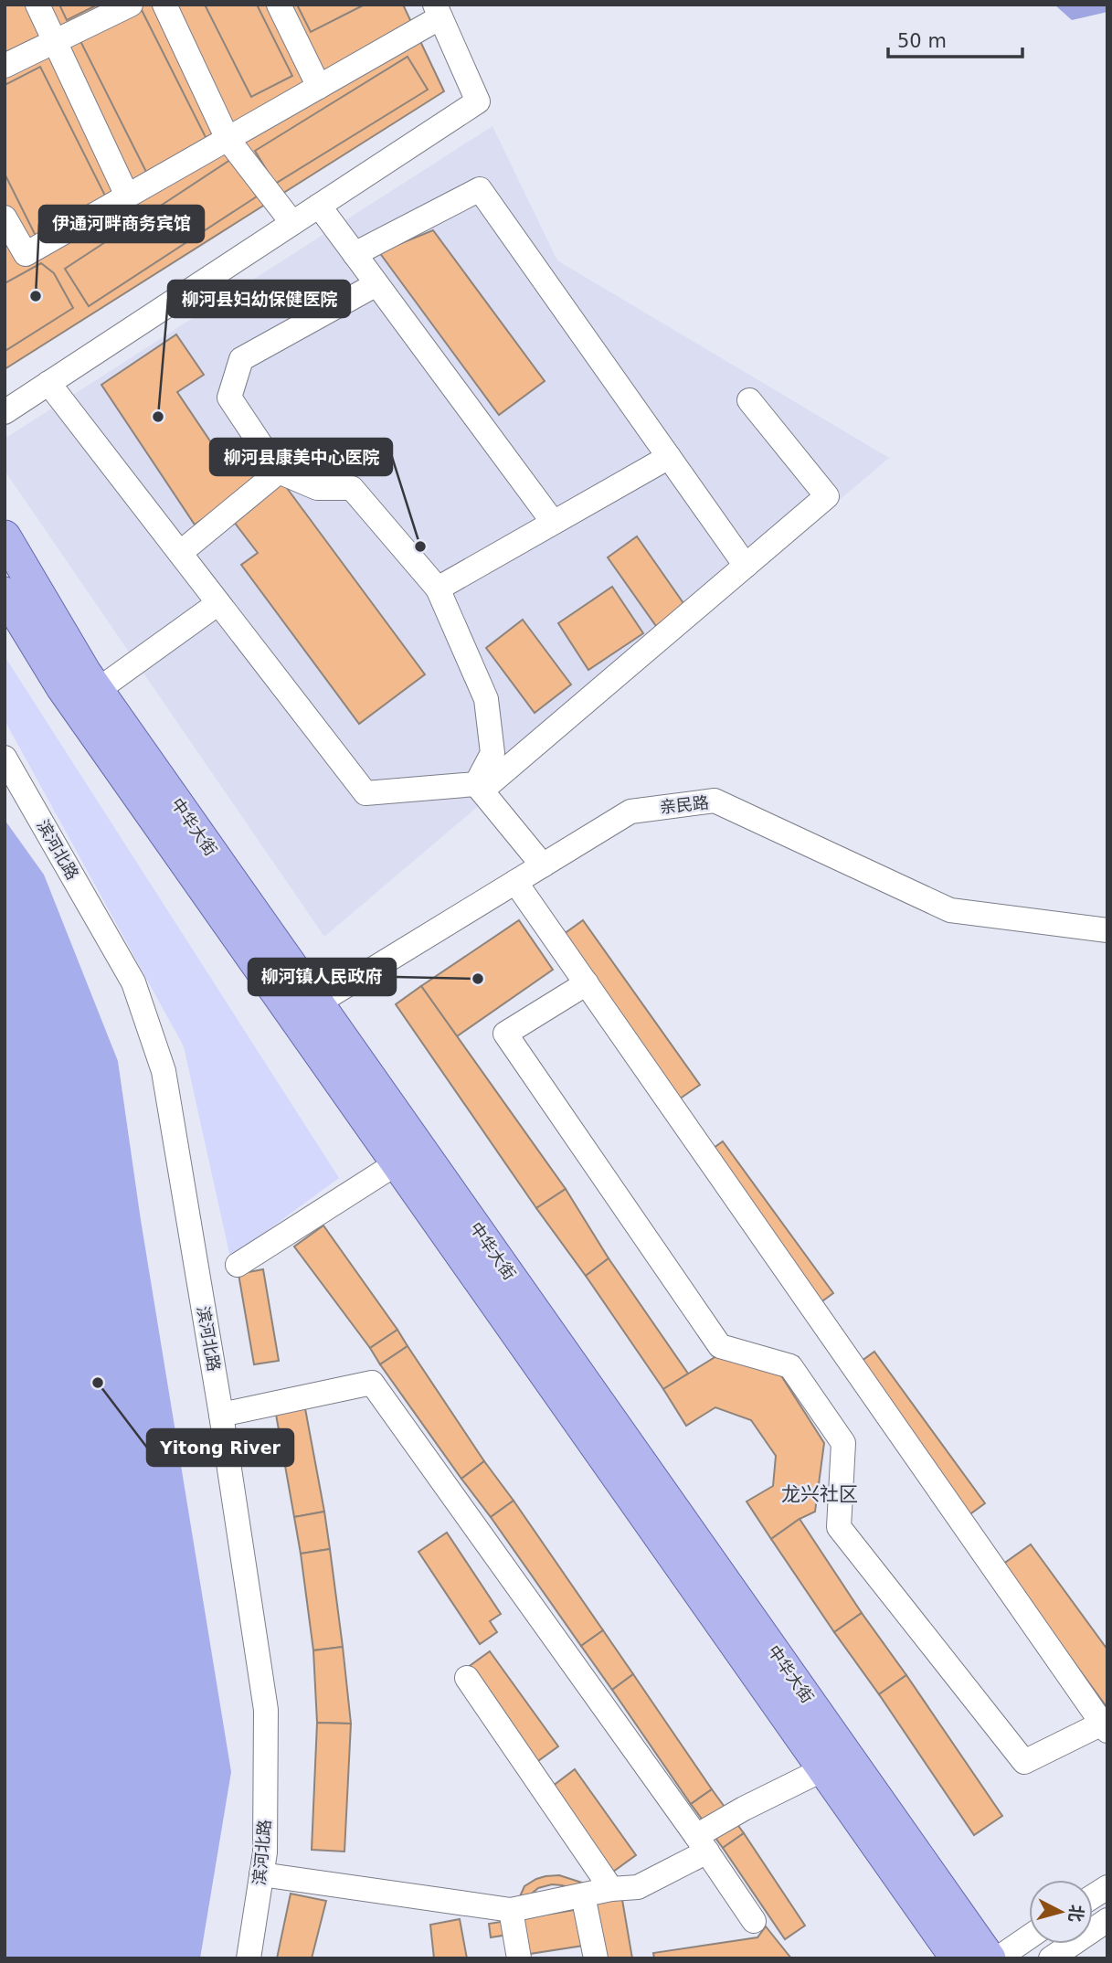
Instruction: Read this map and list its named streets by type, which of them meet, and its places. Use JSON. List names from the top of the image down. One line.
{"streets":{"main road":["中华大街"],"street":["亲民路","滨河北路"]},"crossings":[["亲民路","中华大街"]],"districts":["龙兴社区"],"places":["伊通河畔商务宾馆","柳河县妇幼保健医院","柳河县康美中心医院","柳河镇人民政府","Yitong River"],"scale_bar":"50 m","north":"right"}
